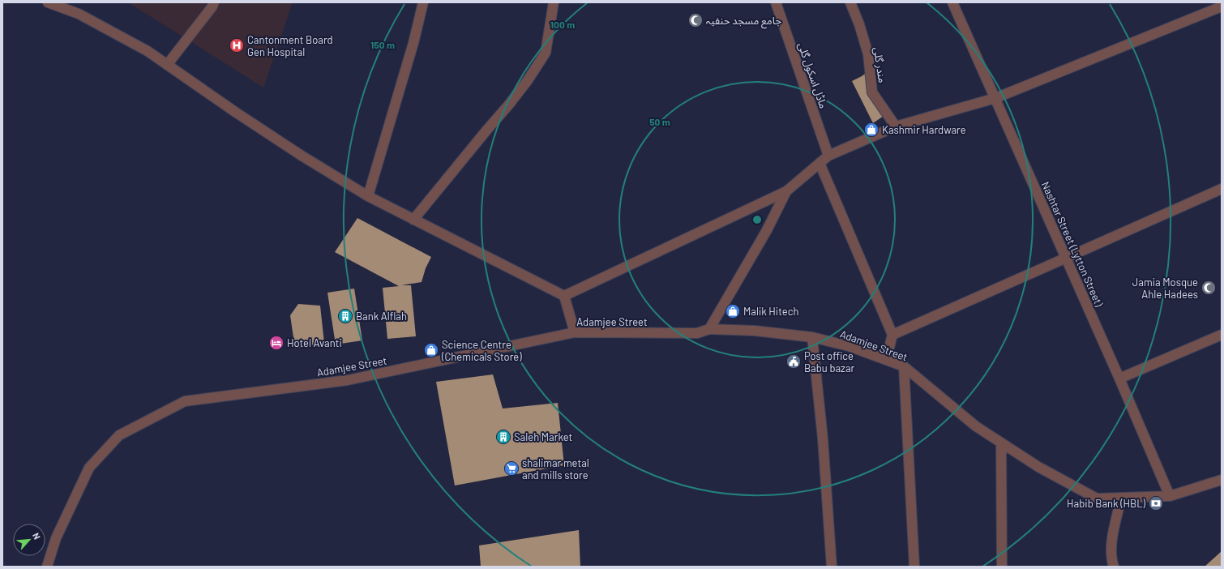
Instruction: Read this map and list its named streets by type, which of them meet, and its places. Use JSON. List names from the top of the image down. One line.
{"streets":{"street":["مندر گلی","ماڈل اسکول گلی","Nashtar Street (Lytton Street)","Adamjee Street"]},"crossings":[["Nashtar Street (Lytton Street)","Adamjee Street"]],"places":{"mosque":["جامع مسجد حنفیہ","Jamia Mosque Ahle Hadees"],"hospital":["Cantonment Board Gen Hospital"],"shop":["Kashmir Hardware","Malik Hitech","Science Centre (Chemicals Store)"],"building":["Bank Alflah","Saleh Market"],"hotel":["Hotel Avanti"],"public building":["Post office Babu bazar"],"supermarket":["shalimar metal and mills store"],"bank":["Habib Bank (HBL)"]},"north":"top right","rings":["100 m","150 m","50 m"]}
